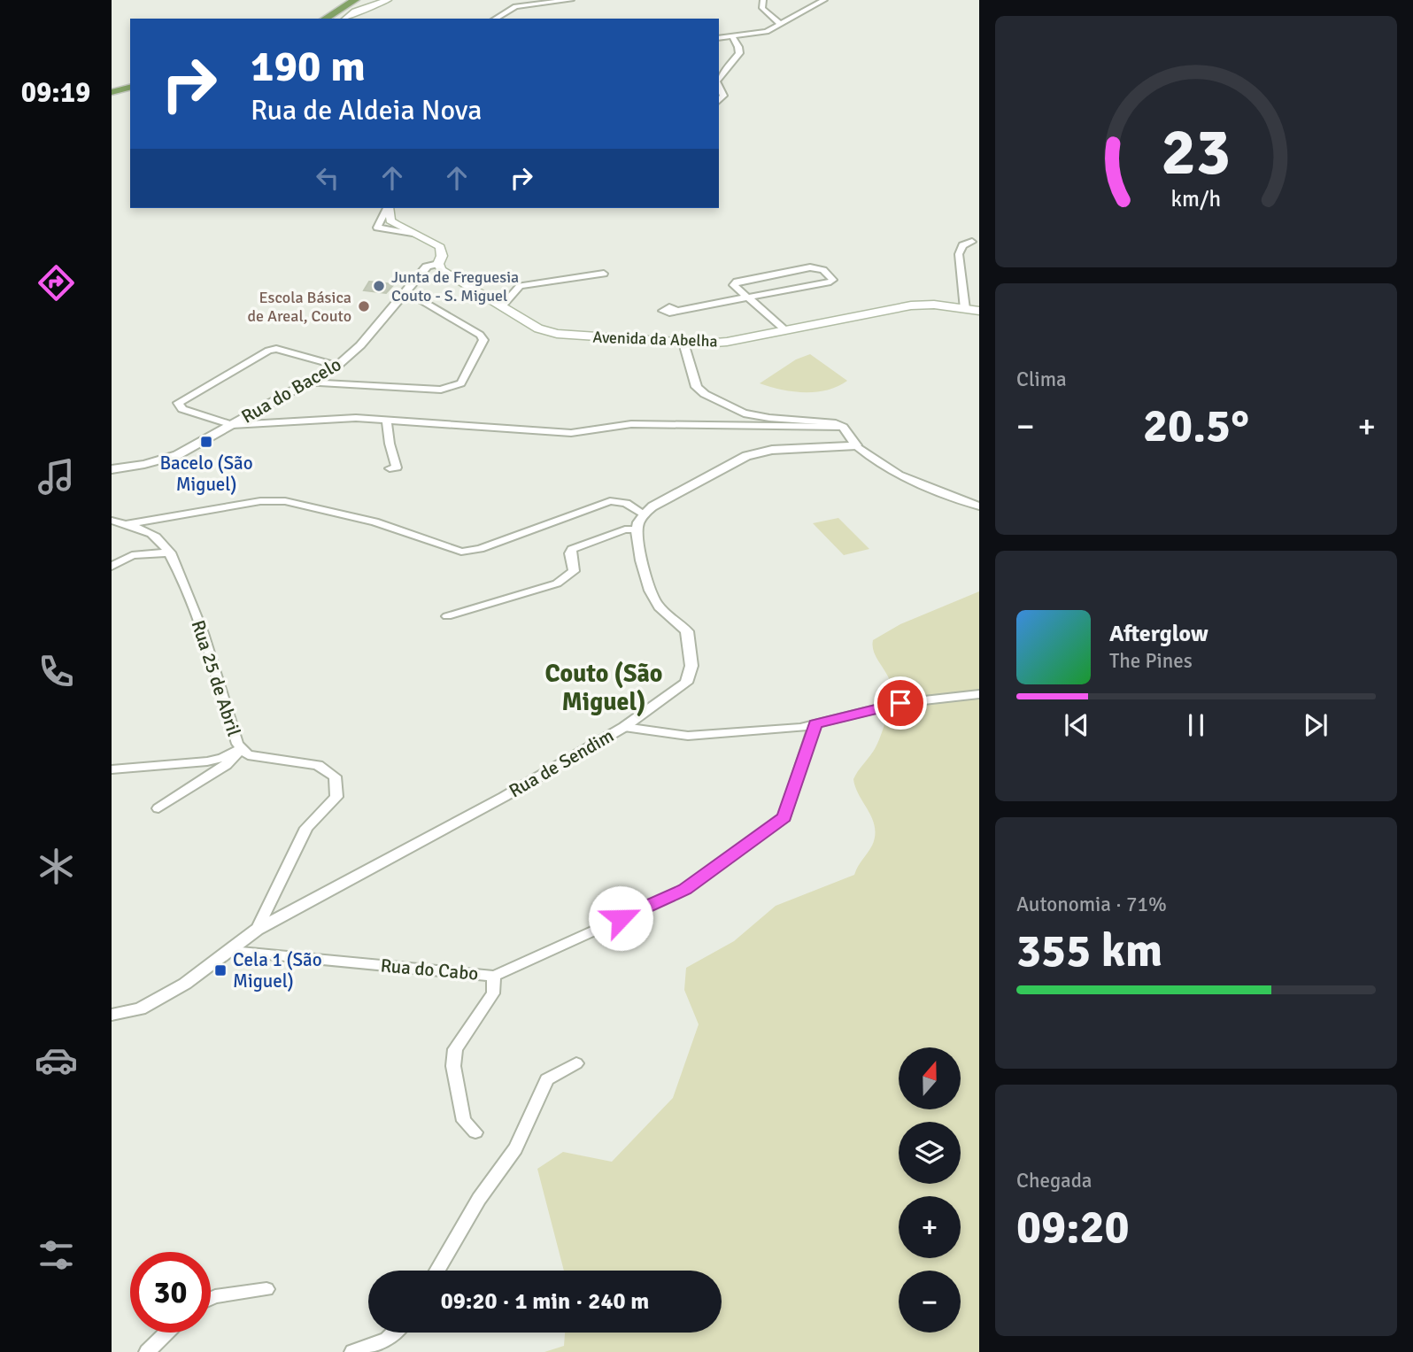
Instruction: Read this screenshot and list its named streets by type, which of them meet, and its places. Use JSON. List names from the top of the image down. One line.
{"streets":{"main road":["Avenida da Abelha"],"street":["Rua do Bacelo","Rua 25 de Abril","Rua de Sendim","Rua do Cabo"]},"crossings":[["Avenida da Abelha","Rua do Bacelo"],["Rua 25 de Abril","Rua de Sendim"],["Rua de Sendim","Rua do Cabo"]],"districts":["Couto (São Miguel)"],"places":{"other":["Junta de Freguesia Couto - S. Miguel","Escola Básica de Areal, Couto"],"transit":["Bacelo (São Miguel)","Cela 1 (São Miguel)"]},"north":"top","page":{"tabs":"09:19","turn":["190 m","Rua de Aldeia Nova"],"tile":["Clima",["Autonomia · 71%","355 km"],["Chegada","09:20"]],"heat":["−","20.5°","+"],"song":["Afterglow","The Pines"],"map_buttons":["+","−"],"limit":"30","trip":"09:20 · 1 min · 240 m","gauge":["23","km/h"]}}
